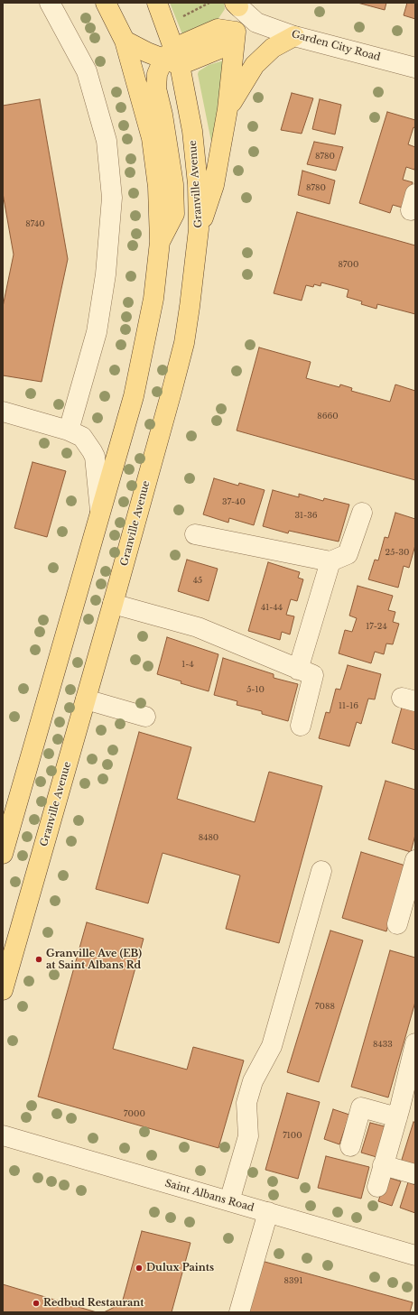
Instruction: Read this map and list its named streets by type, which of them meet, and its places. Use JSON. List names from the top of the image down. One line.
{"streets":{"main road":["Granville Avenue"],"street":["Garden City Road","Saint Albans Road"]},"places":["Granville Ave (EB) at Saint Albans Rd","Dulux Paints","Redbud Restaurant"],"house_numbers":["8780","8780","8740","8700","8660","37-40","31-36","25-30","45","41-44","17-24","1-4","5-10","11-16","8480","7088","8433","7000","7100","8391"]}
